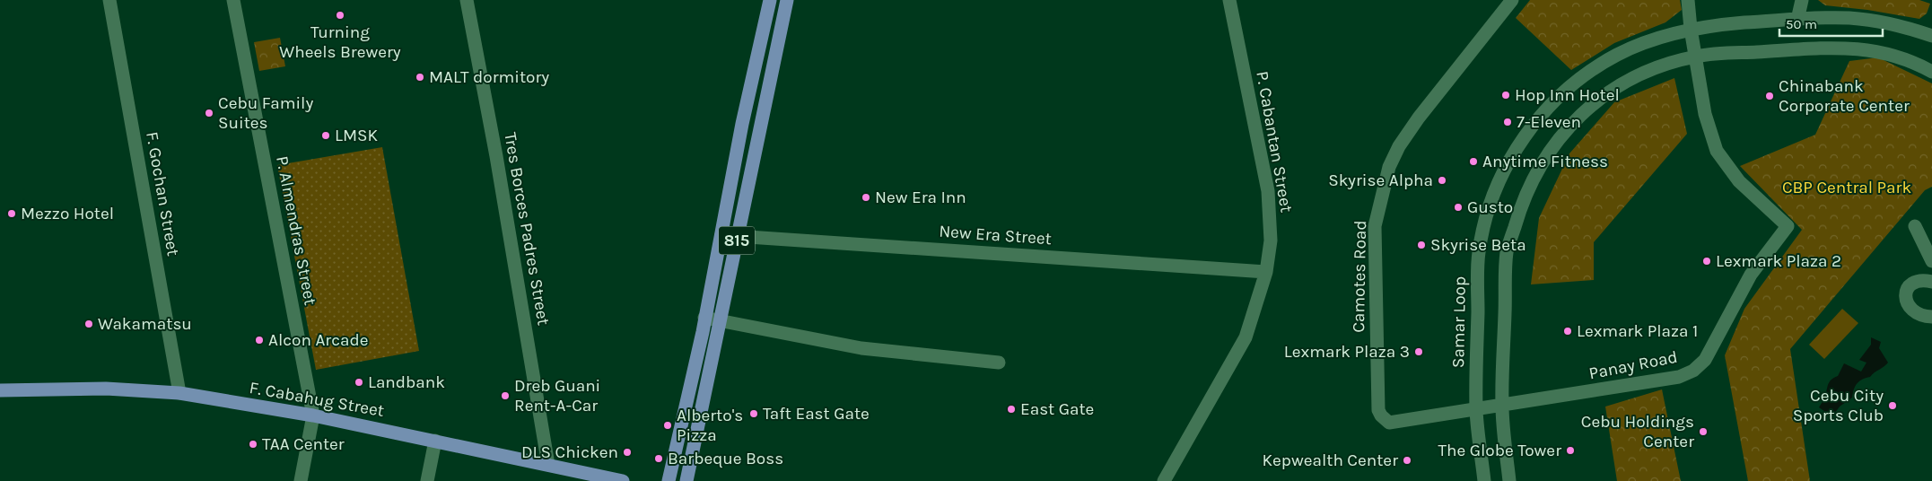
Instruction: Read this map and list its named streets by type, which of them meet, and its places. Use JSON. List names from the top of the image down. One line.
{"streets":{"main road":["815","F. Cabahug Street"],"street":["P. Cabantan Street","F. Gochan Street","Tres Borces Padres Street","P. Almendras Street","New Era Street","Camotes Road","Samar Loop","Panay Road"]},"crossings":[["P. Cabantan Street","New Era Street"],["F. Gochan Street","F. Cabahug Street"],["Tres Borces Padres Street","F. Cabahug Street"],["P. Almendras Street","F. Cabahug Street"],["New Era Street","815"],["Camotes Road","Samar Loop"],["Camotes Road","Panay Road"]],"parks":["CBP Central Park"],"places":["Turning Wheels Brewery","MALT dormitory","Hop Inn Hotel","Chinabank Corporate Center","Cebu Family Suites","7-Eleven","LMSK","Anytime Fitness","Skyrise Alpha","New Era Inn","Gusto","Mezzo Hotel","Skyrise Beta","Lexmark Plaza 2","Wakamatsu","Lexmark Plaza 1","Alcon Arcade","Lexmark Plaza 3","Landbank","Dreb Guani Rent-A-Car","Cebu City Sports Club","East Gate","Taft East Gate","Alberto's Pizza","Cebu Holdings Center","TAA Center","The Globe Tower","DLS Chicken","Barbeque Boss","Kepwealth Center"],"scale_bar":"50 m"}
